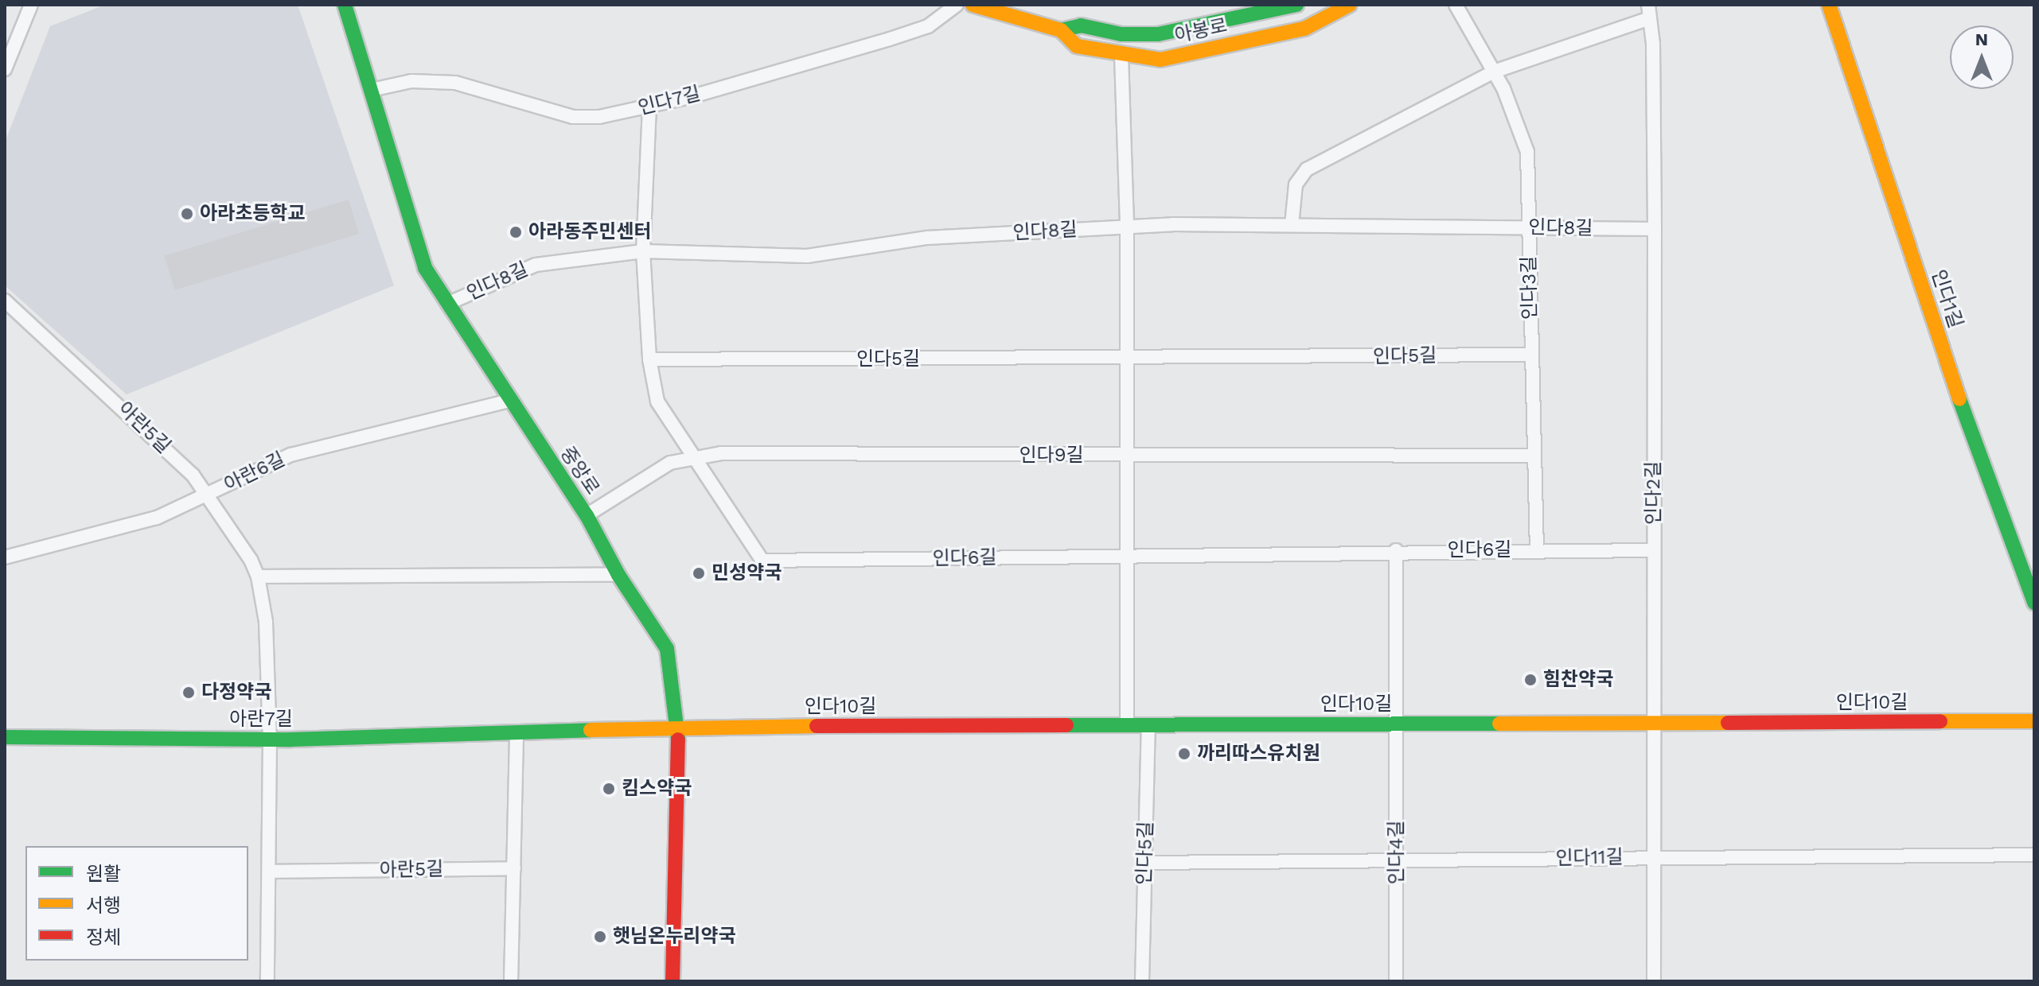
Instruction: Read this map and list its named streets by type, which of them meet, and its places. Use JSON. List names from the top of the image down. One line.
{"streets":{"street":["아봉로","인다7길","인다8길","인다3길","인다1길","인다5길","아란5길","인다9길","중앙로","아란6길","인다2길","인다6길","인다10길","아란7길","인다4길","인다11길"]},"crossings":[["인다7길","중앙로"],["인다7길","인다6길"],["인다8길","인다3길"],["인다8길","중앙로"],["인다8길","인다2길"],["인다8길","인다6길"],["인다3길","인다5길"],["인다3길","인다9길"],["인다3길","인다6길"],["인다5길","인다6길"],["인다5길","인다10길"],["인다5길","인다11길"],["아란5길","아란6길"],["아란5길","아란7길"],["인다9길","중앙로"],["인다9길","인다6길"],["중앙로","아란6길"],["중앙로","인다10길"],["중앙로","아란7길"],["인다2길","인다6길"],["인다2길","인다10길"],["인다2길","인다11길"],["인다6길","인다4길"],["인다10길","아란7길"],["인다10길","인다4길"],["인다4길","인다11길"]],"places":["아라초등학교","아라동주민센터","민성약국","힘찬약국","다정약국","까리따스유치원","킴스약국","햇님온누리약국"],"legend":["원활","서행","정체"],"north":"top"}
